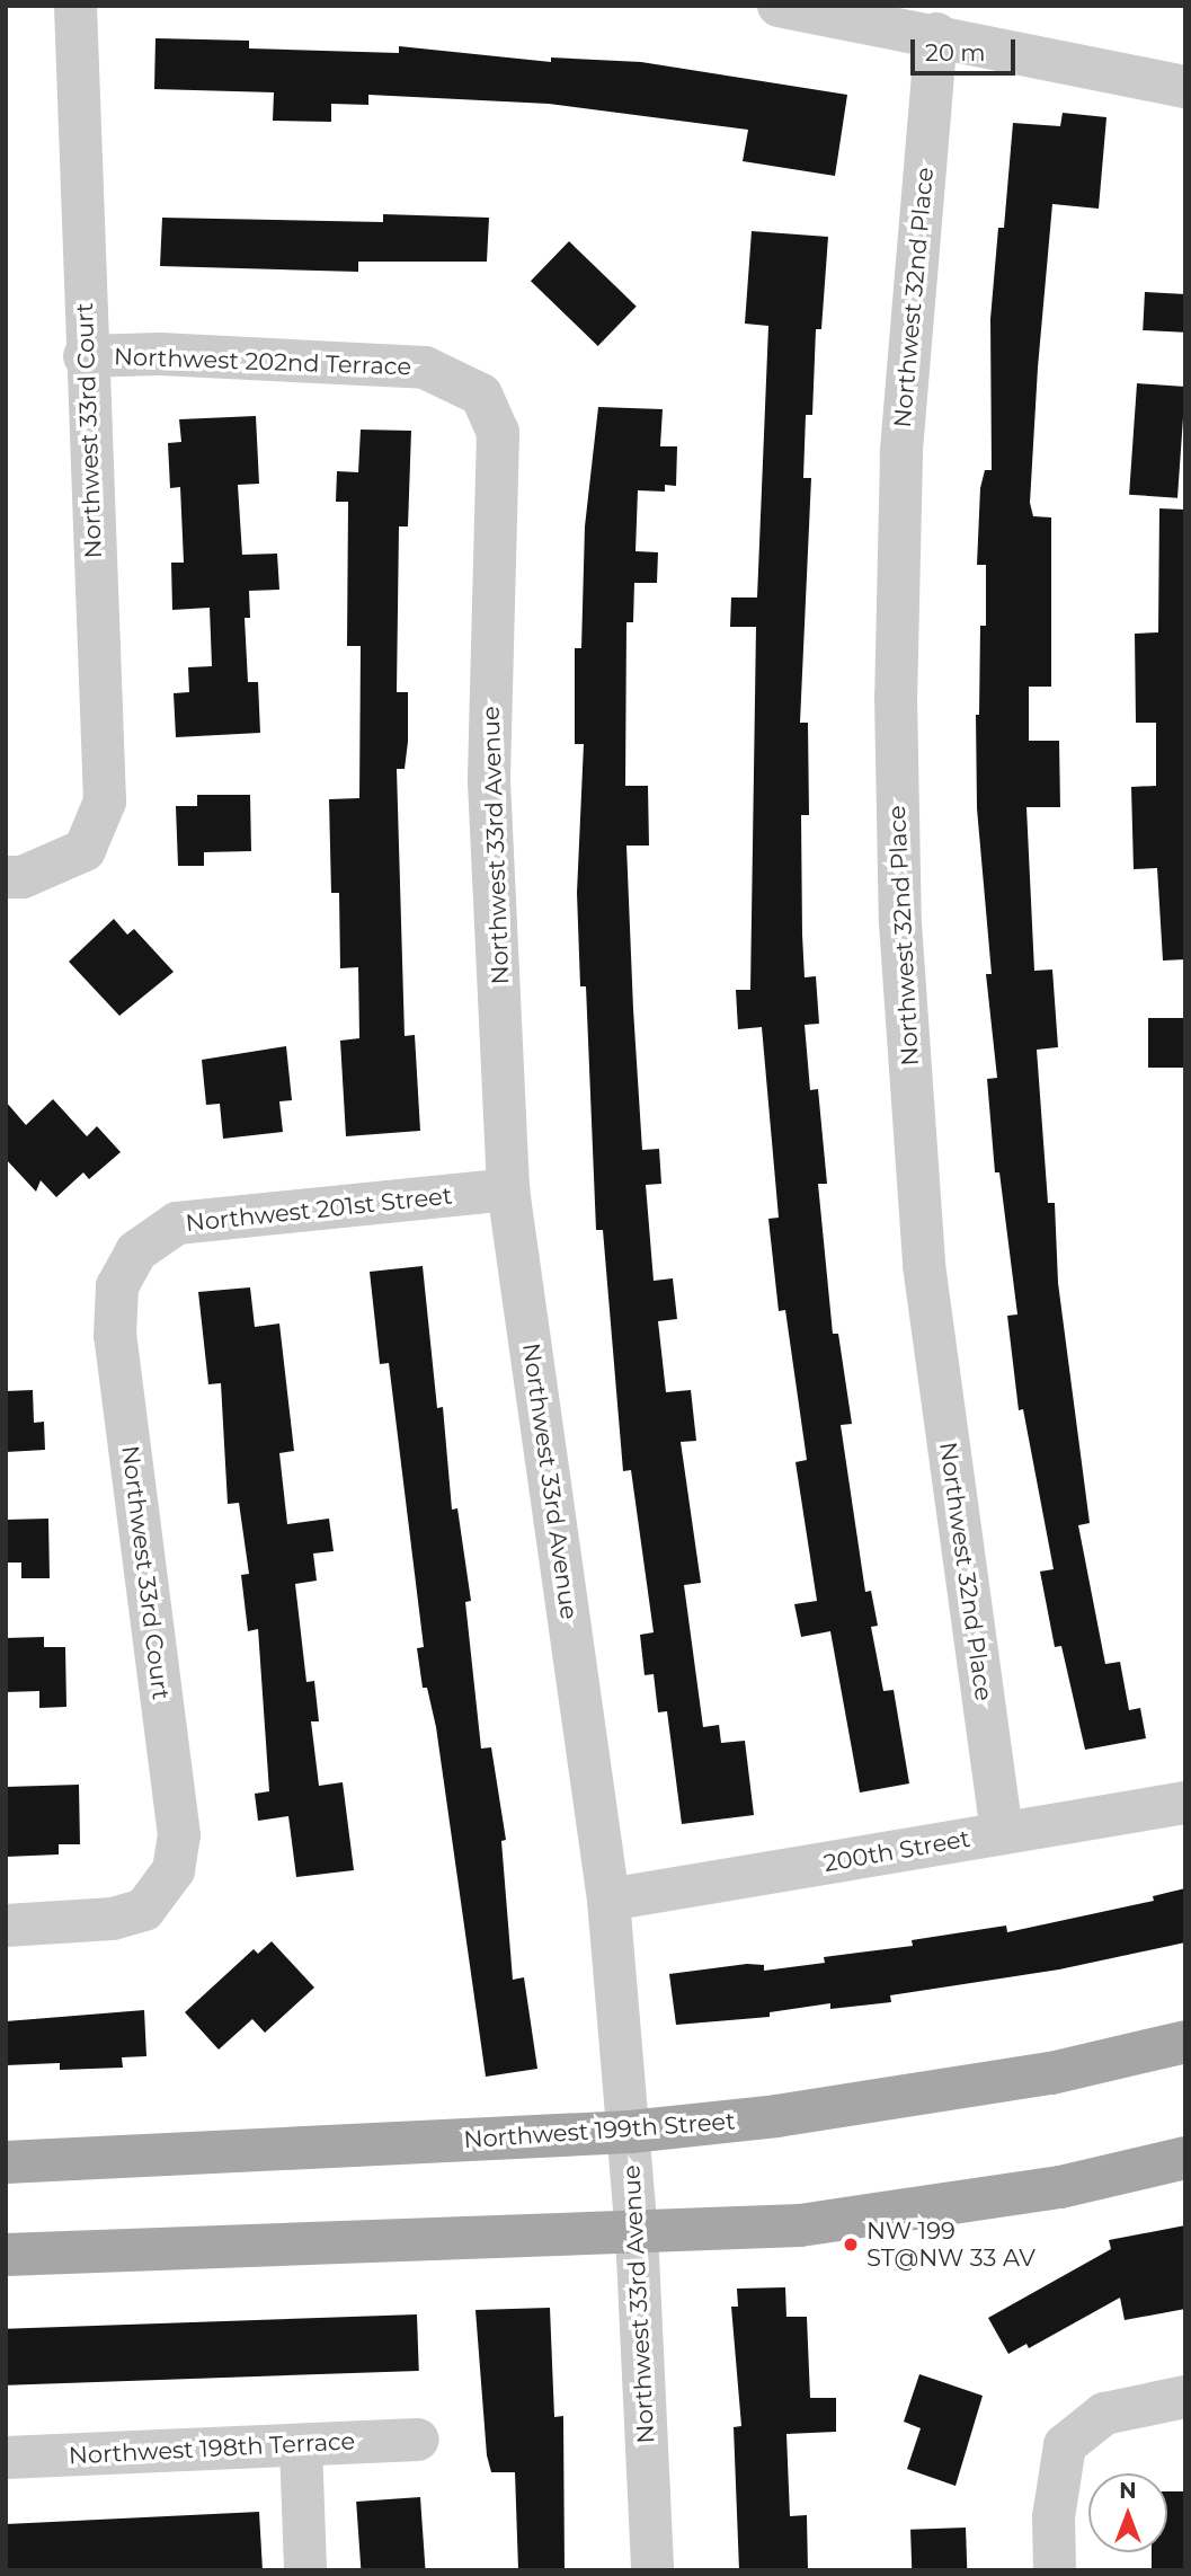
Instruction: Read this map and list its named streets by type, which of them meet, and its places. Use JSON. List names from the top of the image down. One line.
{"streets":{"main road":["Northwest 199th Street"],"street":["Northwest 32nd Place","Northwest 202nd Terrace","Northwest 33rd Court","Northwest 33rd Avenue","Northwest 201st Street","200th Street","Northwest 198th Terrace"]},"crossings":[["Northwest 32nd Place","200th Street"],["Northwest 202nd Terrace","Northwest 33rd Court"],["Northwest 202nd Terrace","Northwest 33rd Avenue"],["Northwest 33rd Court","Northwest 201st Street"],["Northwest 33rd Avenue","Northwest 201st Street"],["Northwest 33rd Avenue","200th Street"],["Northwest 33rd Avenue","Northwest 199th Street"]],"places":["NW 199 ST@NW 33 AV"],"scale_bar":"20 m","north":"top"}
